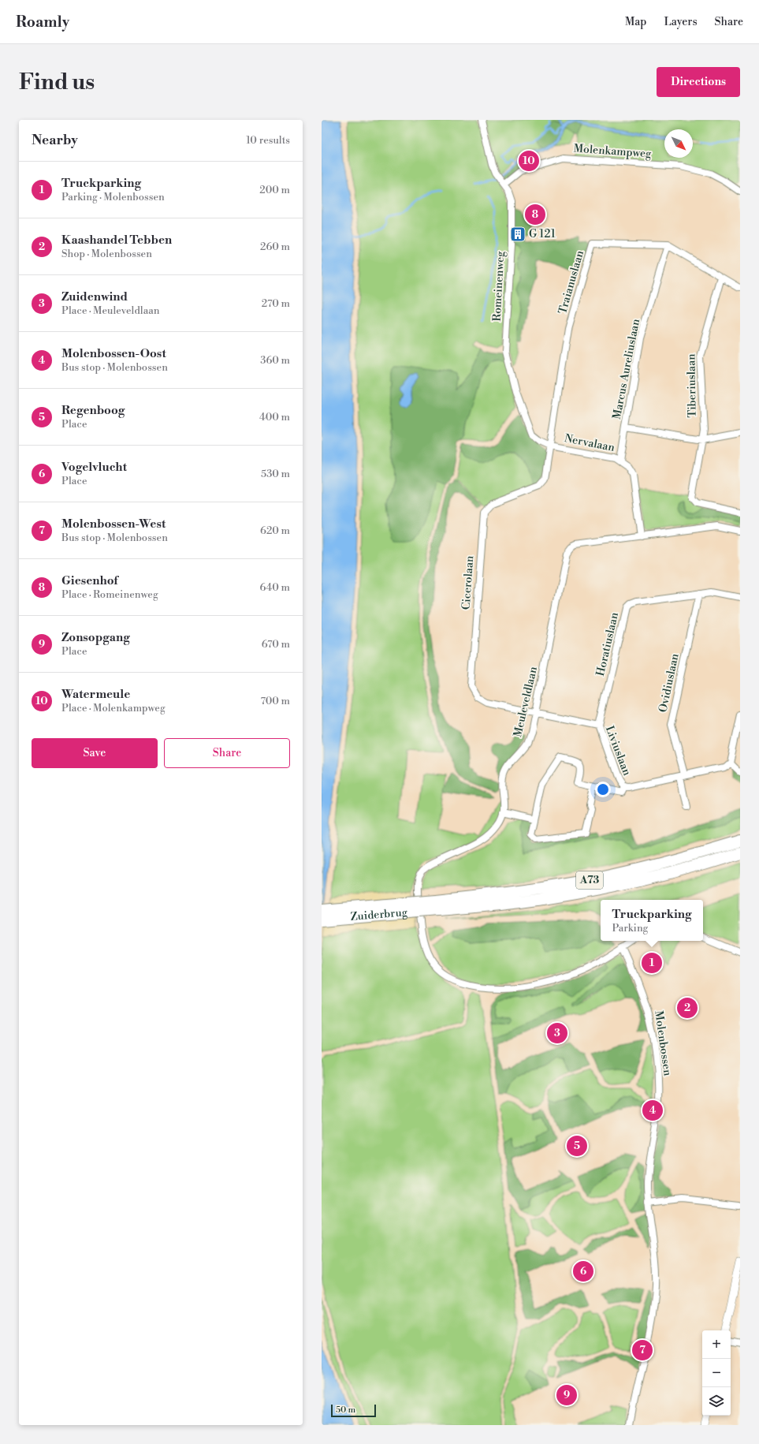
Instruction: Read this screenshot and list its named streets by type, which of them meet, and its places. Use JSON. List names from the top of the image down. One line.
{"streets":{"highway":["A73","Zuiderbrug"],"street":["Molenkampweg","Traianuslaan","Romeinenweg","Marcus Aureliuslaan","Tiberiuslaan","Nervalaan","Cicerolaan","Horatiuslaan","Ovidiuslaan","Meuleveldlaan","Liviuslaan","Molenbossen"]},"crossings":[["Molenkampweg","Romeinenweg"],["Traianuslaan","Romeinenweg"],["Traianuslaan","Marcus Aureliuslaan"],["Traianuslaan","Tiberiuslaan"],["Traianuslaan","Nervalaan"],["Traianuslaan","Cicerolaan"],["Romeinenweg","Nervalaan"],["Romeinenweg","Cicerolaan"],["Marcus Aureliuslaan","Nervalaan"],["Nervalaan","Cicerolaan"],["Nervalaan","Meuleveldlaan"],["Cicerolaan","Meuleveldlaan"],["Cicerolaan","Liviuslaan"],["Horatiuslaan","Ovidiuslaan"],["Horatiuslaan","Liviuslaan"],["Ovidiuslaan","Liviuslaan"],["Meuleveldlaan","Liviuslaan"],["Meuleveldlaan","Molenbossen"],["A73","Zuiderbrug"]],"places":{"building":["G 121"]},"scale_bar":"50 m","north":"bottom right","page":{"header":"Roamly","nav":["Map","Layers","Share"],"buttons":["Directions",["Save","Share"]],"title":"Find us","heading":["Nearby","10 results"],"pins":["10","8","1","2","3","4","5","6","7","9"],"list":[{"mark":"1","name":"Truckparking","note":"Parking · Molenbossen","value":"200 m"},{"mark":"2","name":"Kaashandel Tebben","note":"Shop · Molenbossen","value":"260 m"},{"mark":"3","name":"Zuidenwind","note":"Place · Meuleveldlaan","value":"270 m"},{"mark":"4","name":"Molenbossen-Oost","note":"Bus stop · Molenbossen","value":"360 m"},{"mark":"5","name":"Regenboog","note":"Place","value":"400 m"},{"mark":"6","name":"Vogelvlucht","note":"Place","value":"530 m"},{"mark":"7","name":"Molenbossen-West","note":"Bus stop · Molenbossen","value":"620 m"},{"mark":"8","name":"Giesenhof","note":"Place · Romeinenweg","value":"640 m"},{"mark":"9","name":"Zonsopgang","note":"Place","value":"670 m"},{"mark":"10","name":"Watermeule","note":"Place · Molenkampweg","value":"700 m"}],"popup":["Truckparking","Parking"],"map_buttons":["+","−"],"scale":"50 m"}}
